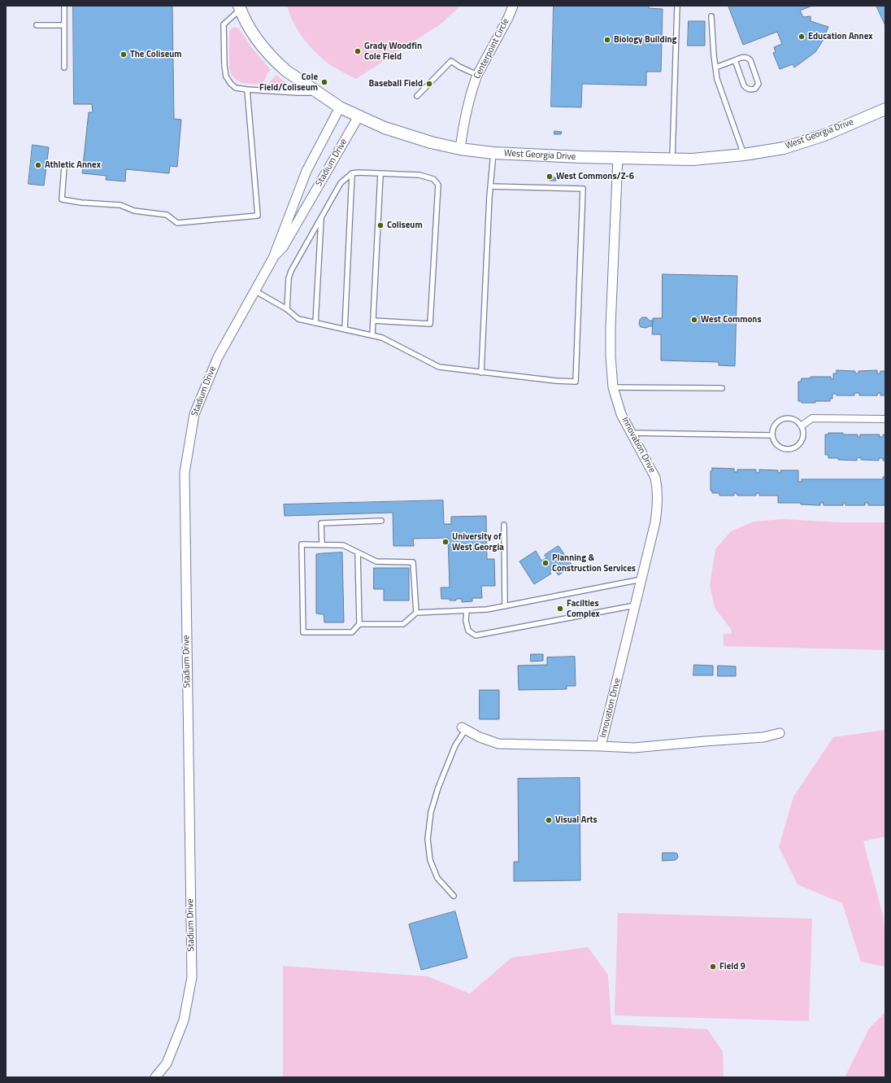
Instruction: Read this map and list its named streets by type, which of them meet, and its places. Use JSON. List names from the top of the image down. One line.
{"streets":{"street":["Centerpoint Circle","West Georgia Drive","Stadium Drive","Innovation Drive"]},"crossings":[["Centerpoint Circle","West Georgia Drive"],["West Georgia Drive","Stadium Drive"],["West Georgia Drive","Innovation Drive"]],"places":["Education Annex","Biology Building","Grady Woodfin Cole Field","The Coliseum","Cole Field/Coliseum","Baseball Field","Athletic Annex","West Commons/Z-6","Coliseum","West Commons","University of West Georgia","Planning & Construction Services","Facilties Complex","Visual Arts","Field 9"]}
